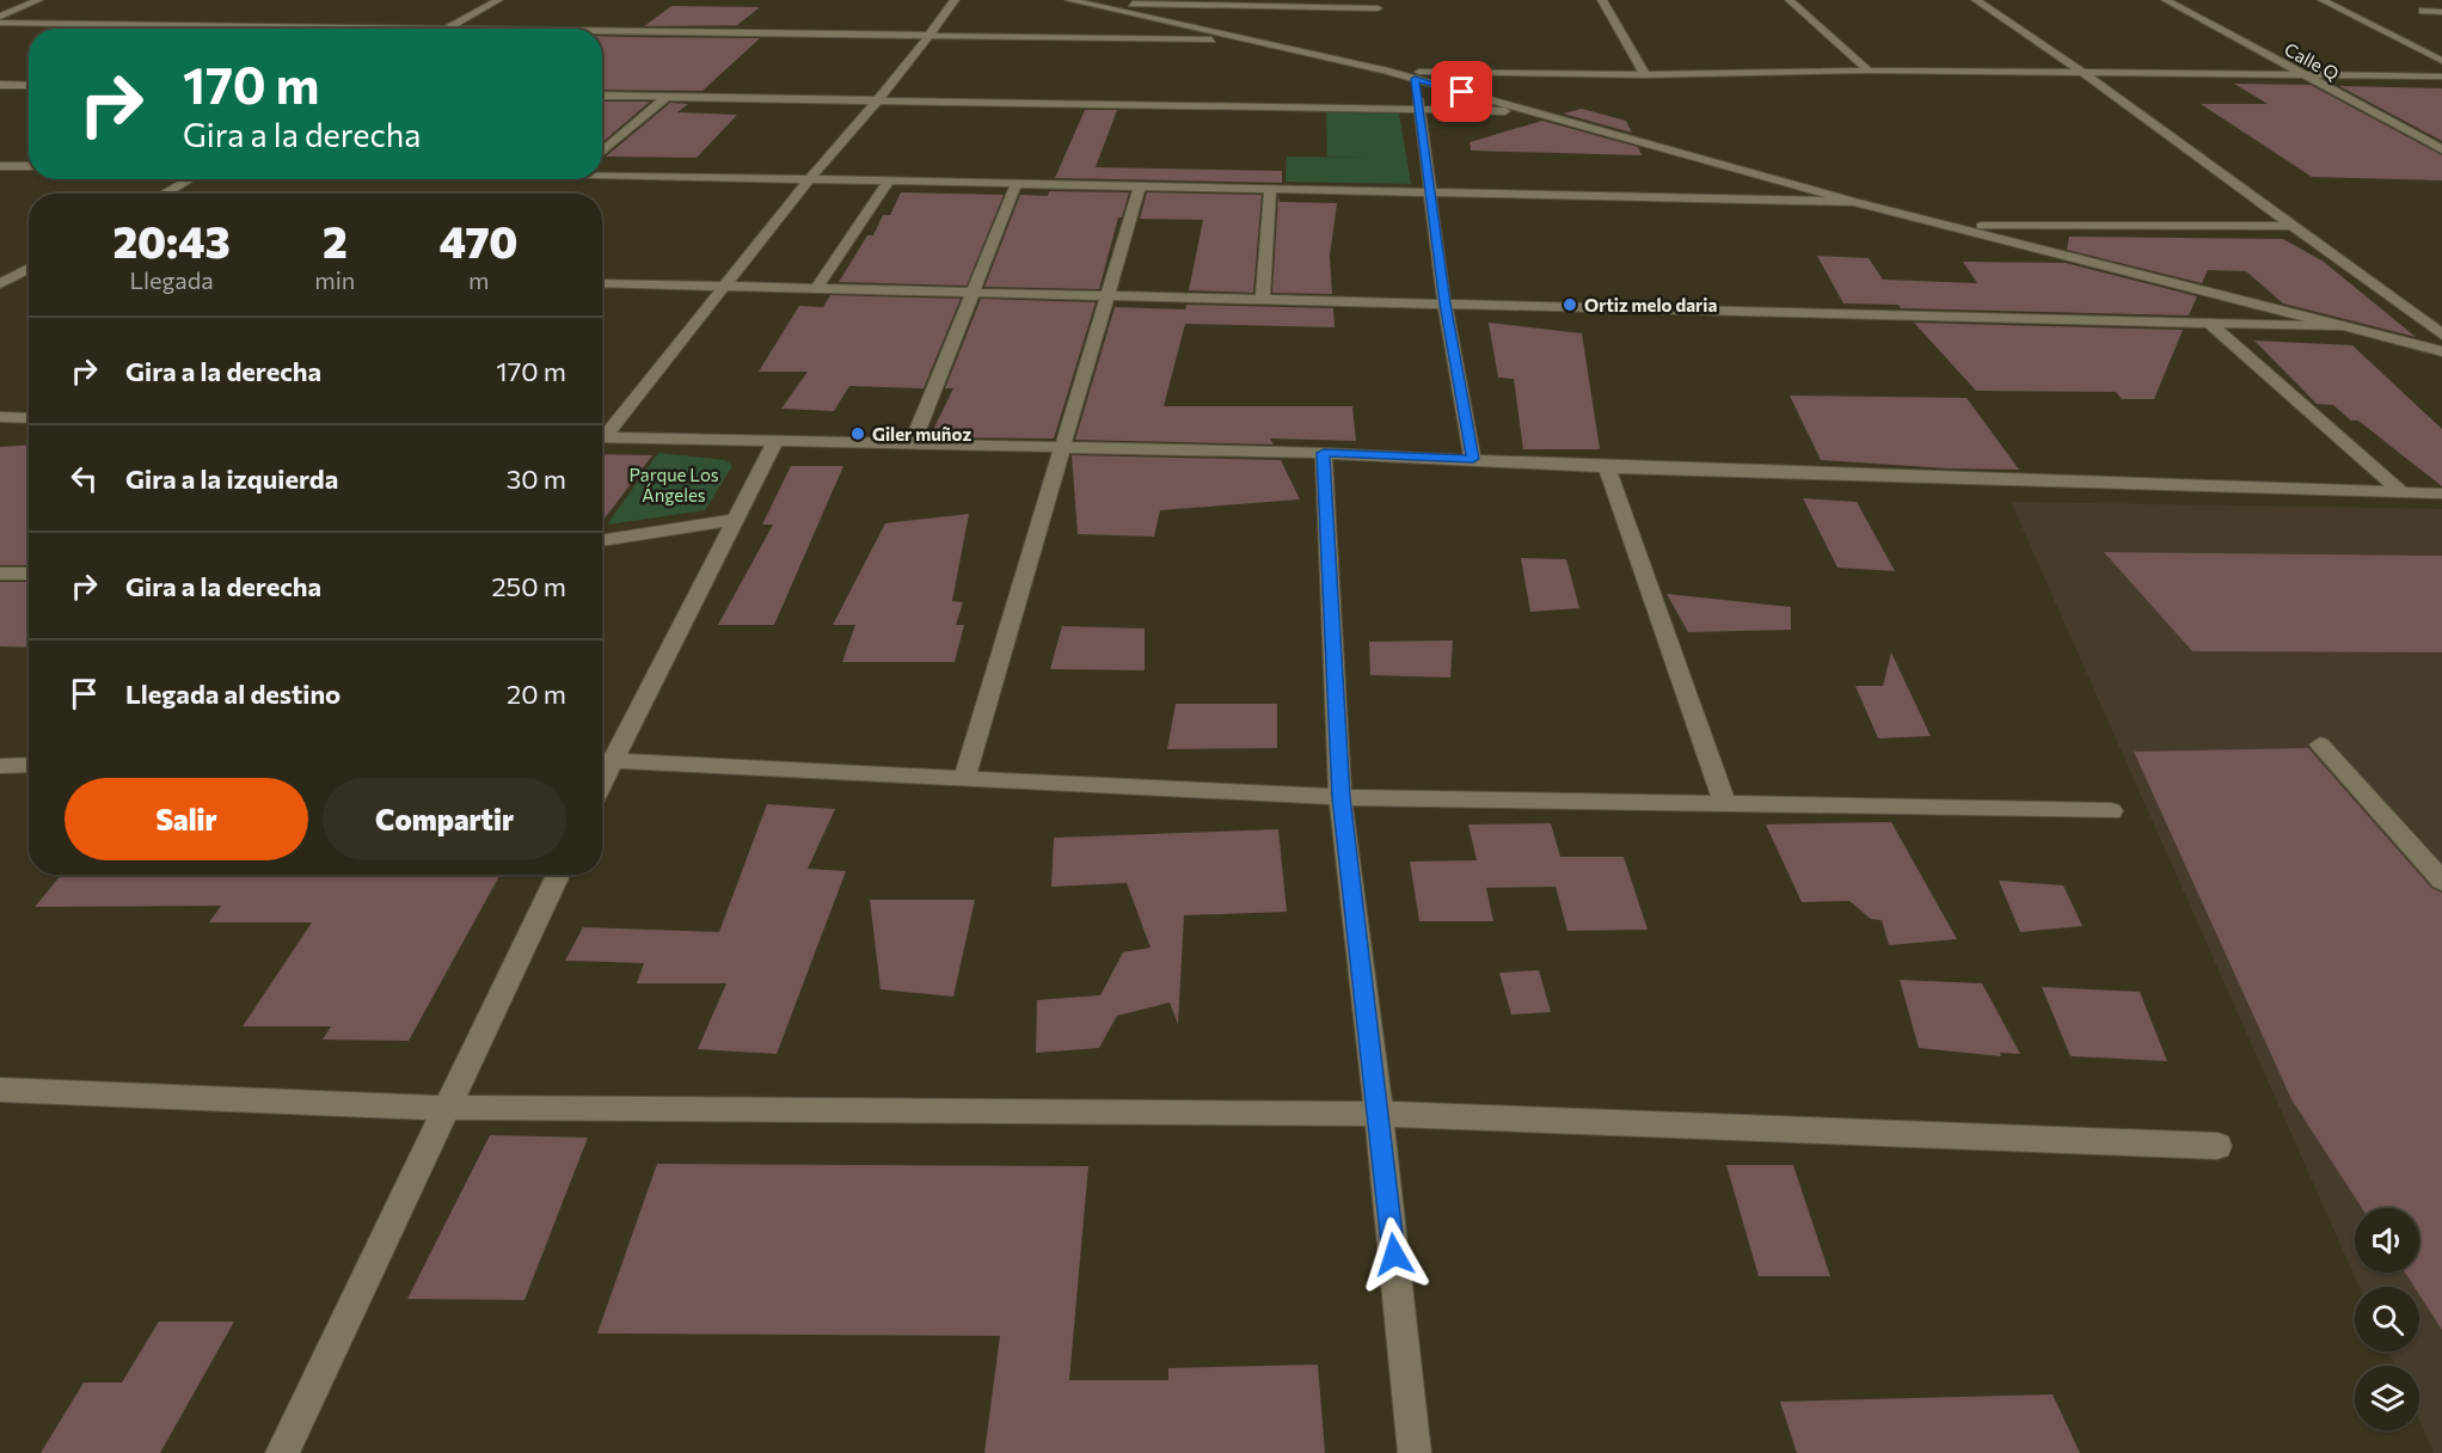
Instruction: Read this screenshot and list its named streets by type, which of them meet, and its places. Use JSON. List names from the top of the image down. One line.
{"streets":{"street":["Calle Q"]},"parks":["Parque Los Ángeles"],"places":["Ortiz melo daria","Giler muñoz"],"page":{"turn":["170 m","Gira a la derecha"],"eta":["20:43","Llegada","2","min","470","m"],"list":[{"name":"Gira a la derecha","value":"170 m"},{"name":"Gira a la izquierda","value":"30 m"},{"name":"Gira a la derecha","value":"250 m"},{"name":"Llegada al destino","value":"20 m"}],"buttons":["Salir","Compartir"]}}
